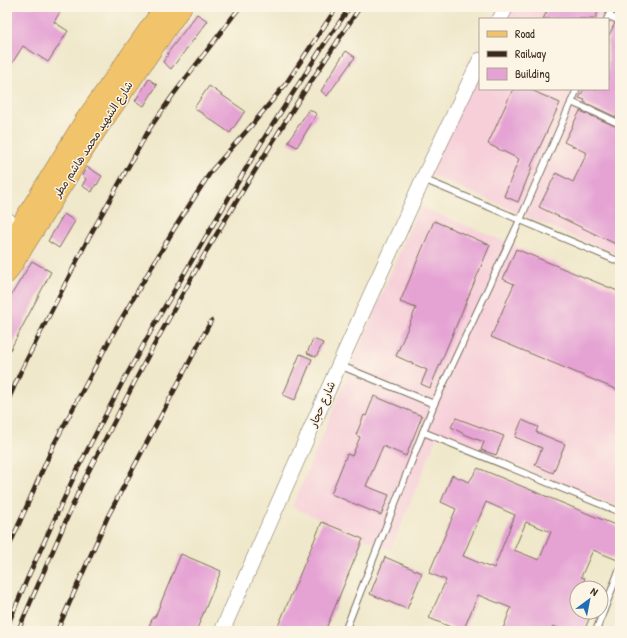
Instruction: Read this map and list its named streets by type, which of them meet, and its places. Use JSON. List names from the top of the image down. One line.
{"streets":{"main road":["شارع الشهيد محمد هاشم مطر"],"street":["شارع حجار"]},"legend":["Road","Railway","Building"],"north":"top right"}
